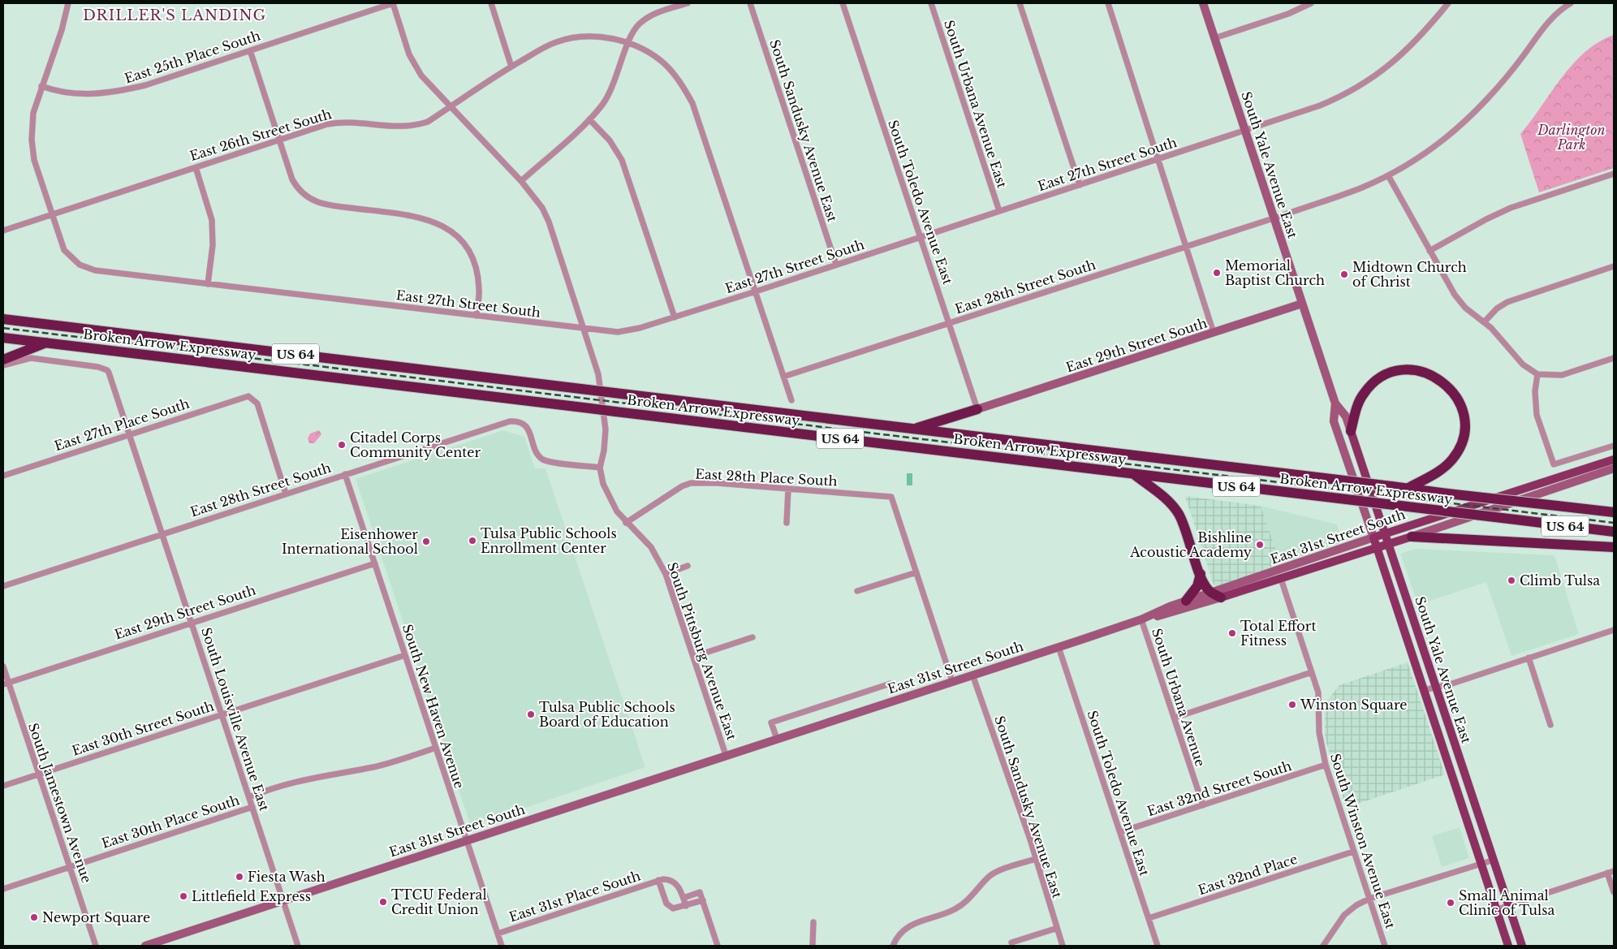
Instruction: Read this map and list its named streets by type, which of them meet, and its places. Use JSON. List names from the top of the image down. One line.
{"streets":{"highway":["Broken Arrow Expressway","US 64"],"main road":["South Yale Avenue East","East 29th Street South","East 31st Street South"],"street":["East 25th Place South","South Urbana Avenue East","South Sandusky Avenue East","East 26th Street South","East 27th Street South","South Toledo Avenue East","East 28th Street South","East 27th Place South","East 28th Place South","South Pittsburg Avenue East","South Urbana Avenue","South New Haven Avenue","South Louisville Avenue East","East 30th Street South","East 32nd Street South","South Jamestown Avenue","East 30th Place South","South Winston Avenue East","East 32nd Place","East 31st Place South"]},"crossings":[["East 25th Place South","East 27th Street South"],["East 25th Place South","South Pittsburg Avenue East"],["South Urbana Avenue East","East 27th Street South"],["South Sandusky Avenue East","East 27th Street South"],["South Sandusky Avenue East","East 31st Street South"],["East 26th Street South","East 27th Street South"],["East 26th Street South","East 28th Street South"],["East 26th Street South","South Pittsburg Avenue East"],["East 27th Street South","South Yale Avenue East"],["East 27th Street South","South Toledo Avenue East"],["East 27th Street South","South Pittsburg Avenue East"],["South Yale Avenue East","East 28th Street South"],["South Yale Avenue East","East 29th Street South"],["South Yale Avenue East","East 31st Street South"],["South Toledo Avenue East","East 28th Street South"],["South Toledo Avenue East","East 29th Street South"],["South Toledo Avenue East","East 31st Street South"],["South Toledo Avenue East","East 32nd Street South"],["South Toledo Avenue East","East 32nd Place"],["East 28th Street South","East 27th Place South"],["East 28th Street South","South Pittsburg Avenue East"],["East 28th Street South","South New Haven Avenue"],["East 28th Street South","South Louisville Avenue East"],["East 29th Street South","South New Haven Avenue"],["East 29th Street South","South Louisville Avenue East"],["East 29th Street South","South Jamestown Avenue"],["East 27th Place South","South Louisville Avenue East"],["East 28th Place South","South Pittsburg Avenue East"],["East 31st Street South","South Pittsburg Avenue East"],["East 31st Street South","South Urbana Avenue"],["East 31st Street South","South New Haven Avenue"],["East 31st Street South","South Louisville Avenue East"],["East 31st Street South","South Winston Avenue East"],["South Urbana Avenue","East 32nd Street South"],["South New Haven Avenue","East 30th Street South"],["South New Haven Avenue","East 30th Place South"],["South New Haven Avenue","East 31st Place South"],["South Louisville Avenue East","East 30th Street South"],["South Louisville Avenue East","East 30th Place South"],["East 30th Street South","South Jamestown Avenue"],["East 32nd Street South","South Winston Avenue East"],["South Jamestown Avenue","East 30th Place South"],["South Winston Avenue East","East 32nd Place"]],"districts":["DRILLER'S LANDING"],"parks":["Darlington Park"],"places":["Memorial Baptist Church","Midtown Church of Christ","Citadel Corps Community Center","Tulsa Public Schools Enrollment Center","Eisenhower International School","Bishline Acoustic Academy","Climb Tulsa","Total Effort Fitness","Winston Square","Tulsa Public Schools Board of Education","Fiesta Wash","Littlefield Express","TTCU Federal Credit Union","Small Animal Clinic of Tulsa","Newport Square"]}
